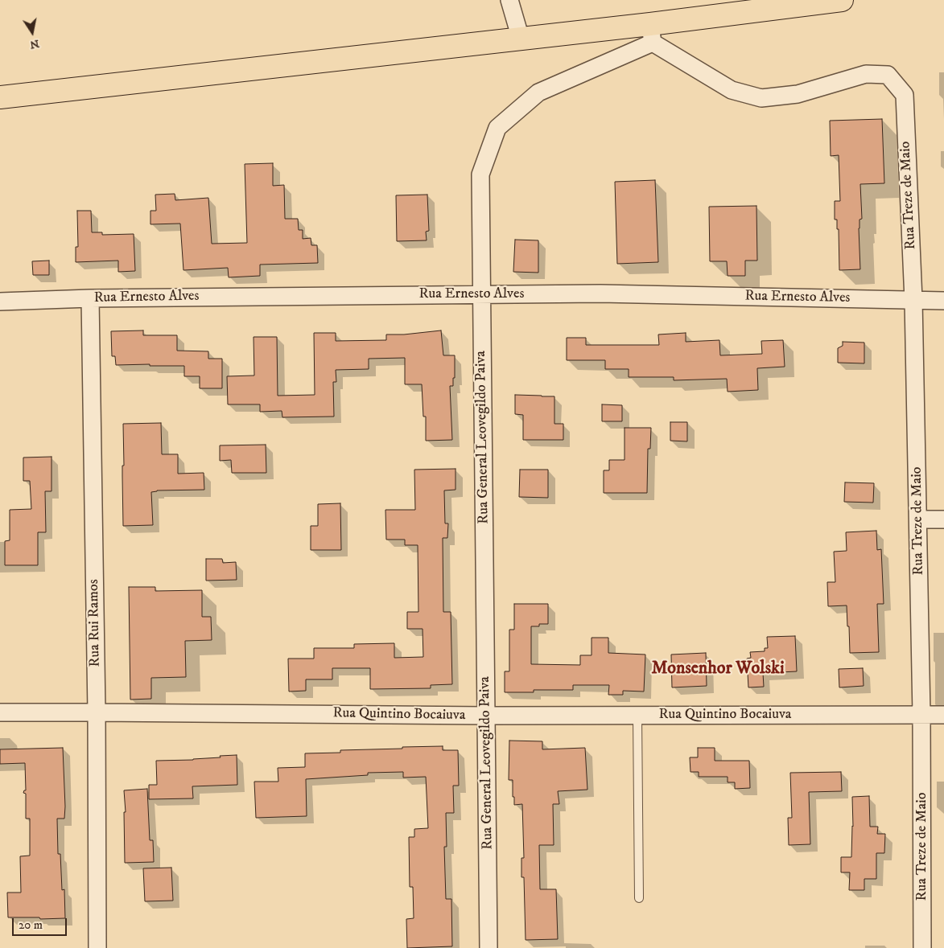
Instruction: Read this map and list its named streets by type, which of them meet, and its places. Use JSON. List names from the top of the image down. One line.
{"streets":{"street":["Rua Treze de Maio","Rua Ernesto Alves","Rua General Leovegildo Paiva","Rua Rui Ramos","Rua Quintino Bocaiuva"]},"crossings":[["Rua Treze de Maio","Rua Ernesto Alves"],["Rua Treze de Maio","Rua General Leovegildo Paiva"],["Rua Treze de Maio","Rua Quintino Bocaiuva"],["Rua Ernesto Alves","Rua General Leovegildo Paiva"],["Rua Ernesto Alves","Rua Rui Ramos"],["Rua General Leovegildo Paiva","Rua Quintino Bocaiuva"],["Rua Rui Ramos","Rua Quintino Bocaiuva"]],"districts":["Monsenhor Wolski"],"scale_bar":"20 m","north":"bottom"}
